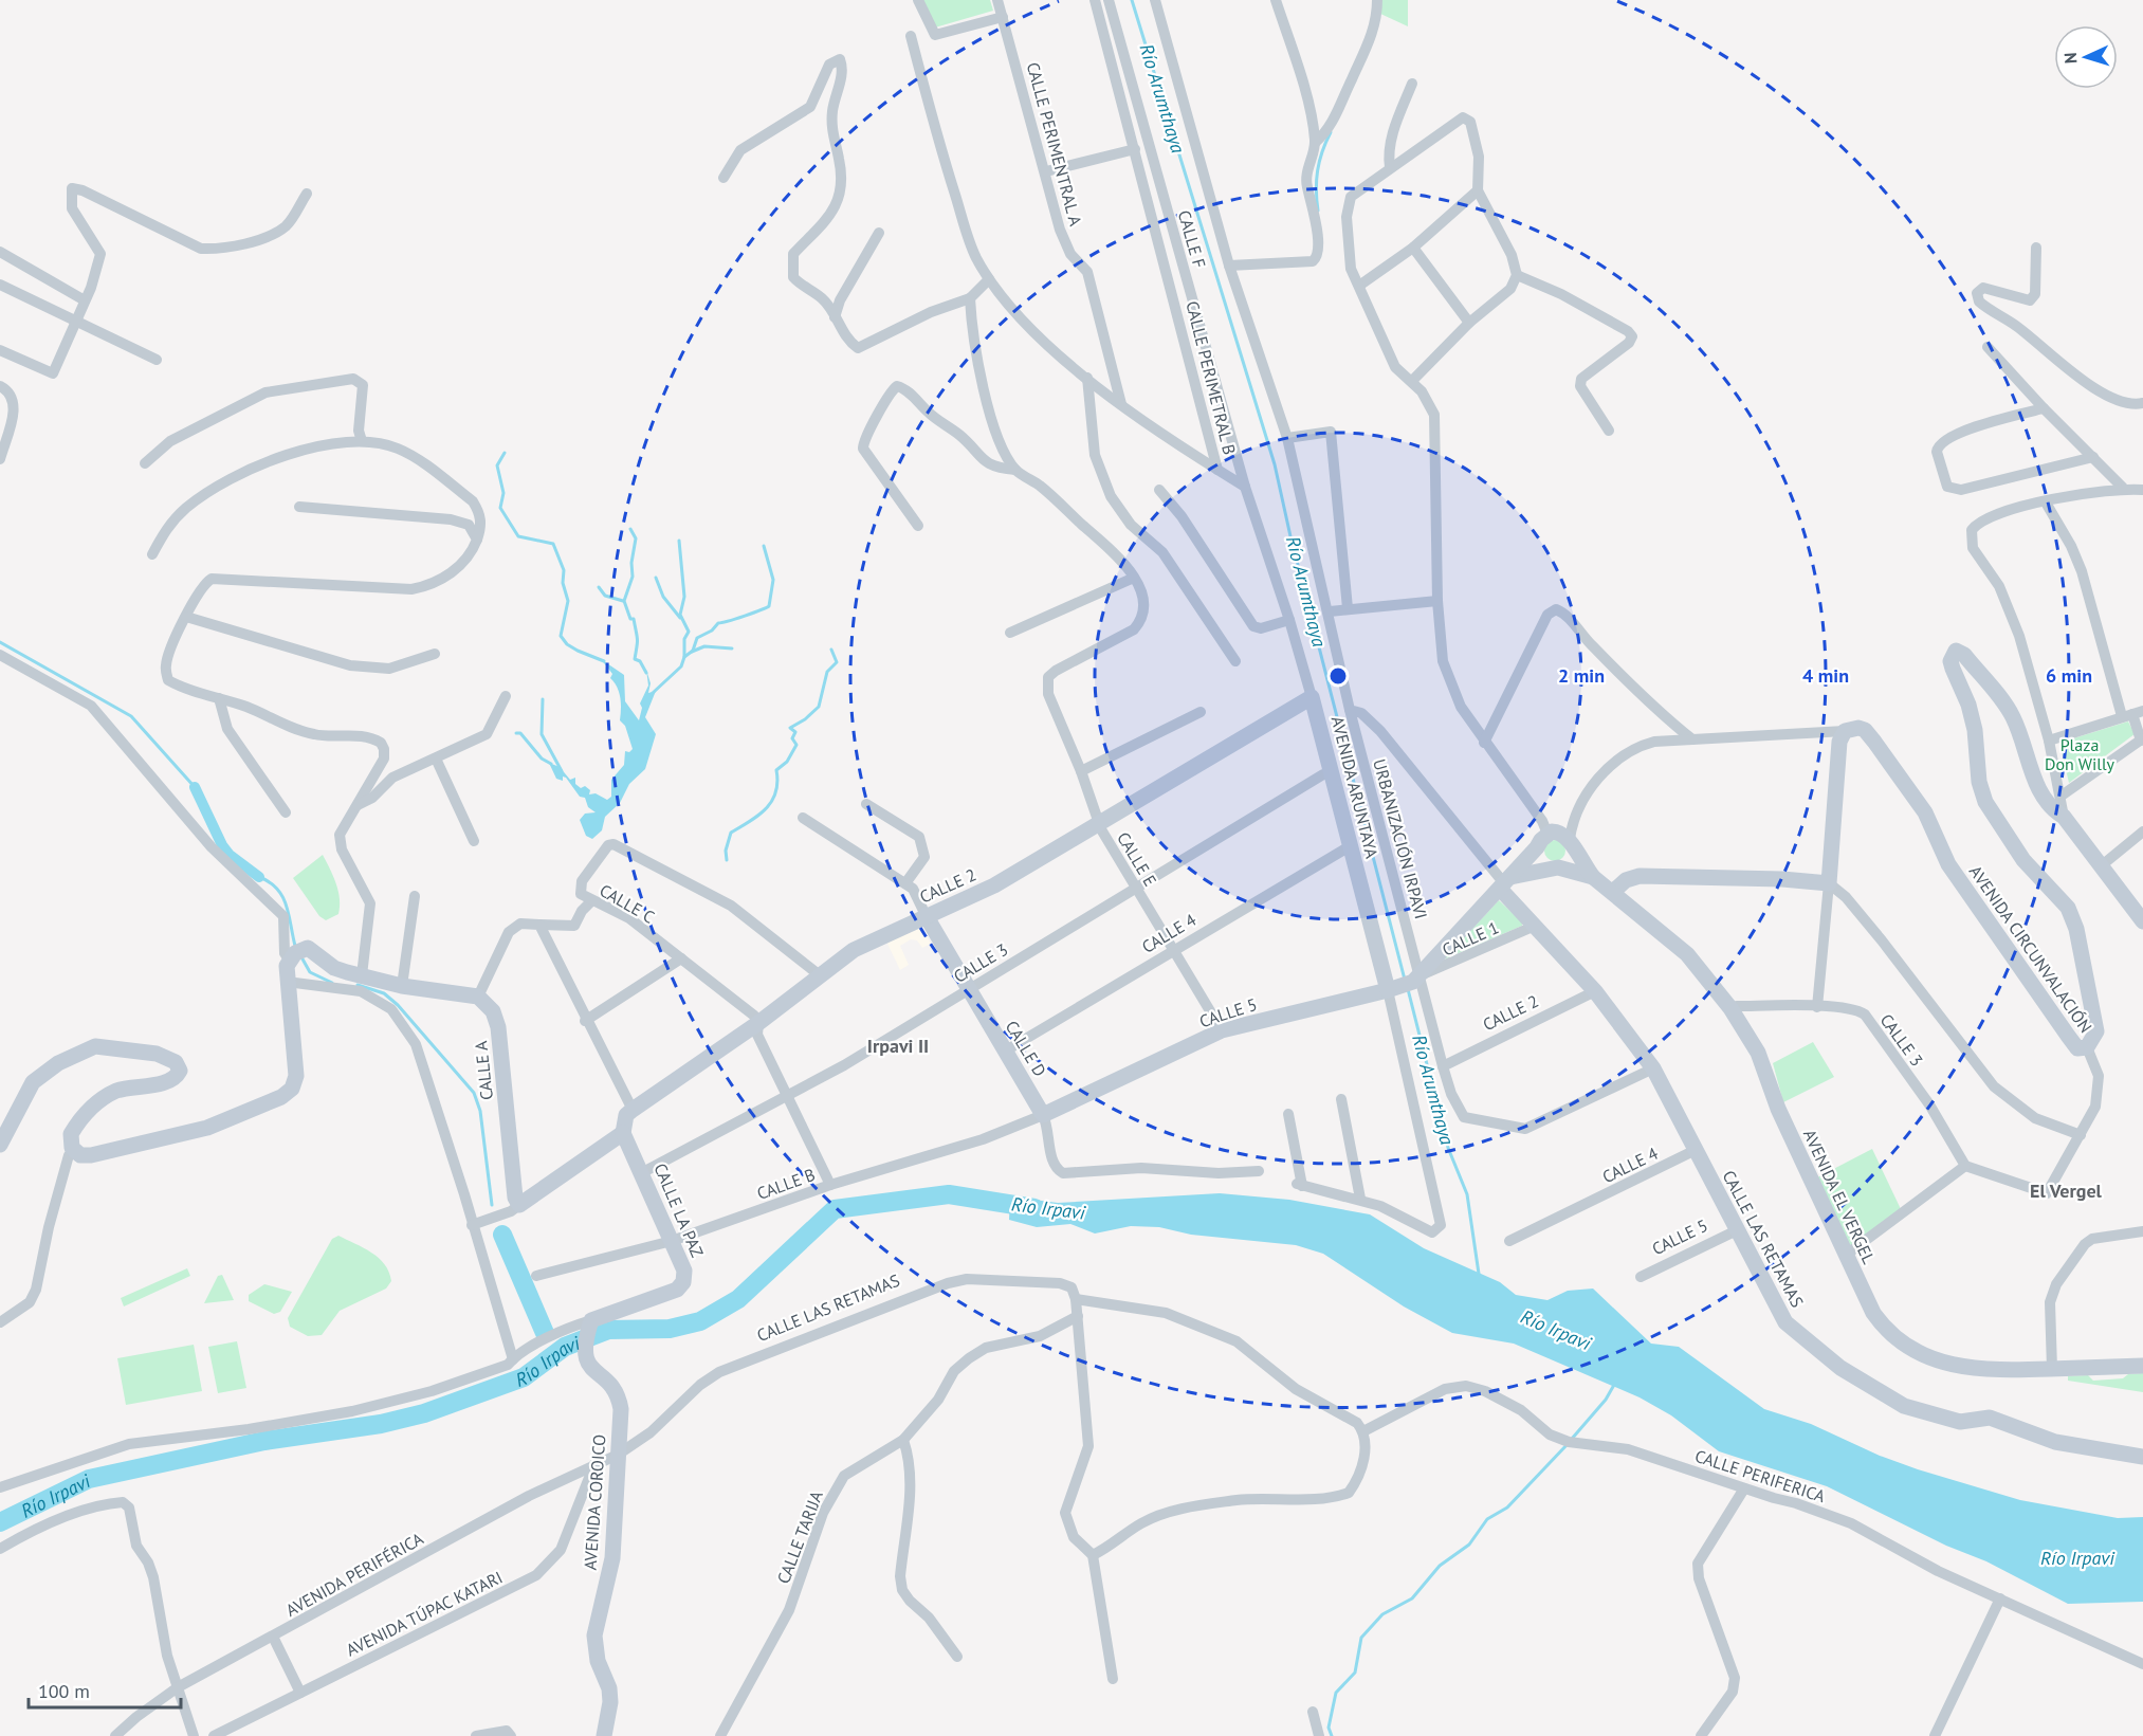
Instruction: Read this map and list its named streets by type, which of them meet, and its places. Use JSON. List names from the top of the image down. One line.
{"streets":{"street":["CALLE PERIMENTRAL A","CALLE F","CALLE PERIMETRAL B","AVENIDA ARUNTAYA","URBANIZACIÓN IRPAVI","CALLE E","CALLE 2","CALLE C","CALLE 4","CALLE 1","AVENIDA CIRCUNVALACIÓN","CALLE 3","CALLE 5","CALLE D","CALLE A","CALLE B","AVENIDA EL VERGEL","CALLE LA PAZ","CALLE LAS RETAMAS","CALLE PERIFERICA","AVENIDA COROICO","CALLE TARIJA","AVENIDA PERIFÉRICA","AVENIDA TÚPAC KATARI"]},"crossings":[["CALLE F","AVENIDA ARUNTAYA"],["AVENIDA ARUNTAYA","URBANIZACIÓN IRPAVI"],["AVENIDA ARUNTAYA","CALLE 2"],["AVENIDA ARUNTAYA","CALLE 4"],["AVENIDA ARUNTAYA","CALLE 1"],["AVENIDA ARUNTAYA","CALLE 3"],["AVENIDA ARUNTAYA","CALLE 5"],["URBANIZACIÓN IRPAVI","CALLE 1"],["URBANIZACIÓN IRPAVI","CALLE 5"],["CALLE E","CALLE 2"],["CALLE E","CALLE 4"],["CALLE E","CALLE 3"],["CALLE E","CALLE 5"],["CALLE 2","CALLE C"],["CALLE 2","CALLE D"],["CALLE 2","CALLE LAS RETAMAS"],["CALLE 4","CALLE D"],["CALLE 4","CALLE LAS RETAMAS"],["CALLE 1","CALLE 5"],["CALLE 1","CALLE LAS RETAMAS"],["CALLE 3","CALLE D"],["CALLE 3","AVENIDA EL VERGEL"],["CALLE 3","CALLE LA PAZ"],["CALLE 5","CALLE D"],["CALLE 5","CALLE B"],["CALLE 5","CALLE LAS RETAMAS"],["CALLE D","CALLE B"],["CALLE B","CALLE LA PAZ"],["CALLE LA PAZ","AVENIDA COROICO"],["CALLE LAS RETAMAS","AVENIDA COROICO"],["CALLE LAS RETAMAS","AVENIDA PERIFÉRICA"],["AVENIDA COROICO","AVENIDA PERIFÉRICA"],["AVENIDA PERIFÉRICA","AVENIDA TÚPAC KATARI"]],"districts":["Irpavi II","El Vergel"],"water":["Río Arumthaya","Río Irpavi"],"parks":["Plaza Don Willy"],"scale_bar":"100 m","north":"left","rings":["2 min","4 min","6 min"]}
